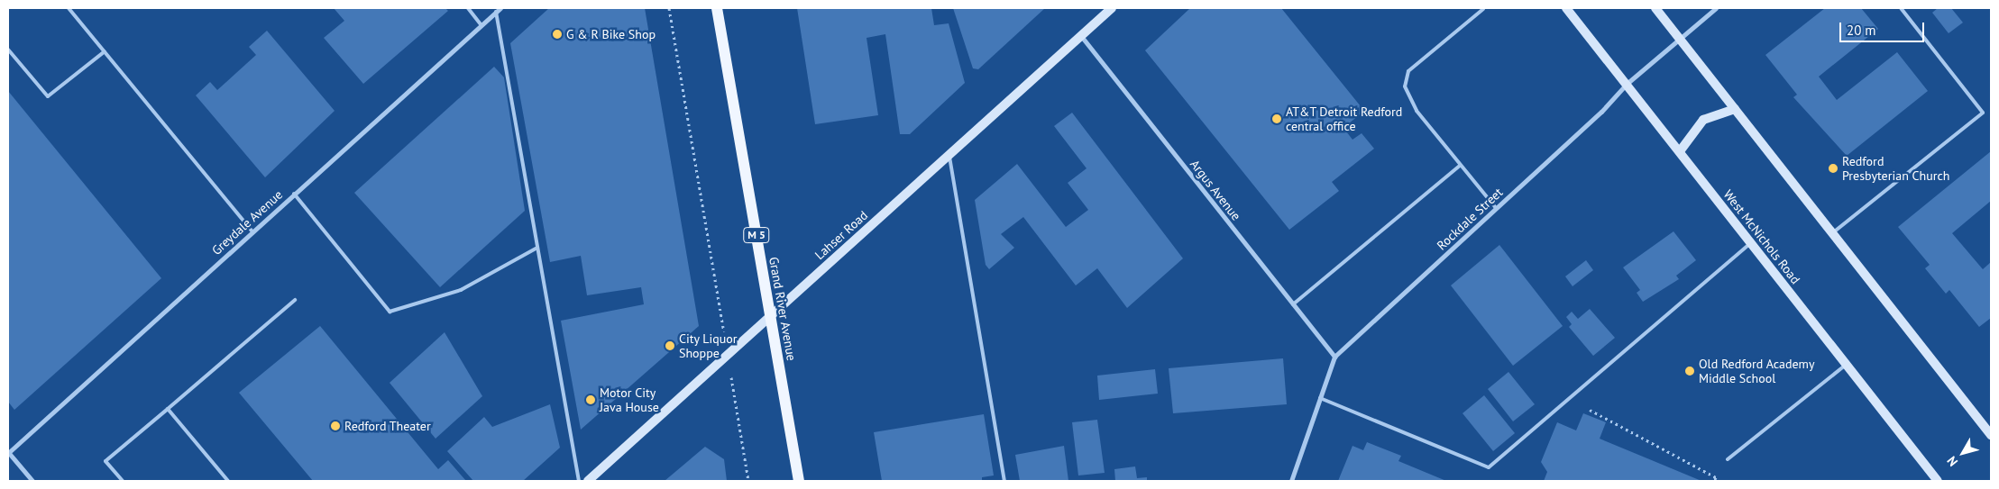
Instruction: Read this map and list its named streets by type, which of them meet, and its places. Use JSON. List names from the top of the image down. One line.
{"streets":{"main road":["M 5","Lahser Road","West McNichols Road","Grand River Avenue"],"street":["Argus Avenue","Rockdale Street","Greydale Avenue"]},"crossings":[["Argus Avenue","Rockdale Street"],["Argus Avenue","Lahser Road"],["Rockdale Street","West McNichols Road"],["Lahser Road","Grand River Avenue"]],"places":["G & R Bike Shop","AT&T Detroit Redford central office","Redford Presbyterian Church","City Liquor Shoppe","Old Redford Academy Middle School","Motor City Java House","Redford Theater"],"scale_bar":"20 m","north":"bottom left"}
